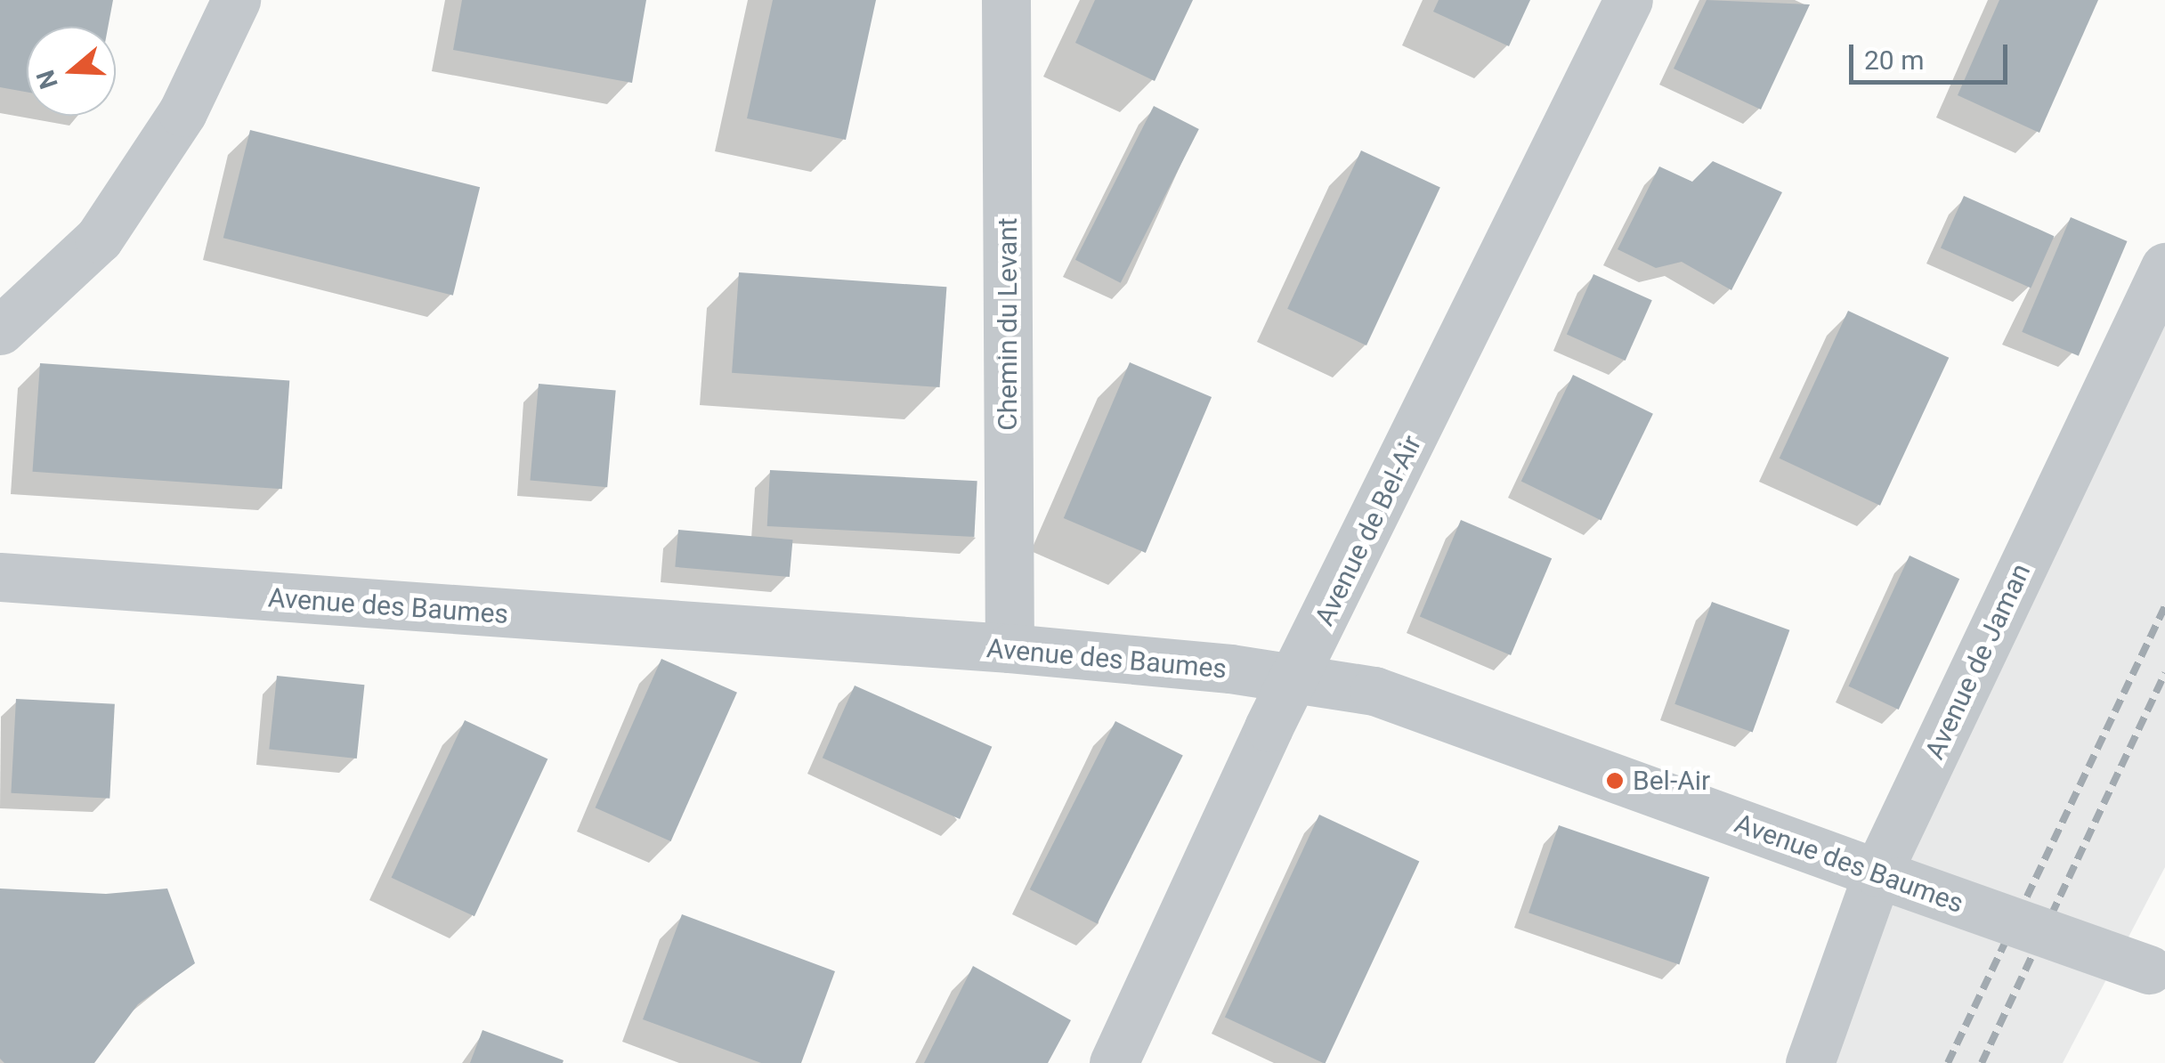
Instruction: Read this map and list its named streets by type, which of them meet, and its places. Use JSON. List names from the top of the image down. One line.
{"streets":{"street":["Chemin du Levant","Avenue de Bel-Air","Avenue des Baumes","Avenue de Jaman"]},"crossings":[["Chemin du Levant","Avenue des Baumes"],["Avenue de Bel-Air","Avenue des Baumes"],["Avenue des Baumes","Avenue de Jaman"]],"places":["Bel-Air"],"scale_bar":"20 m","north":"left"}
